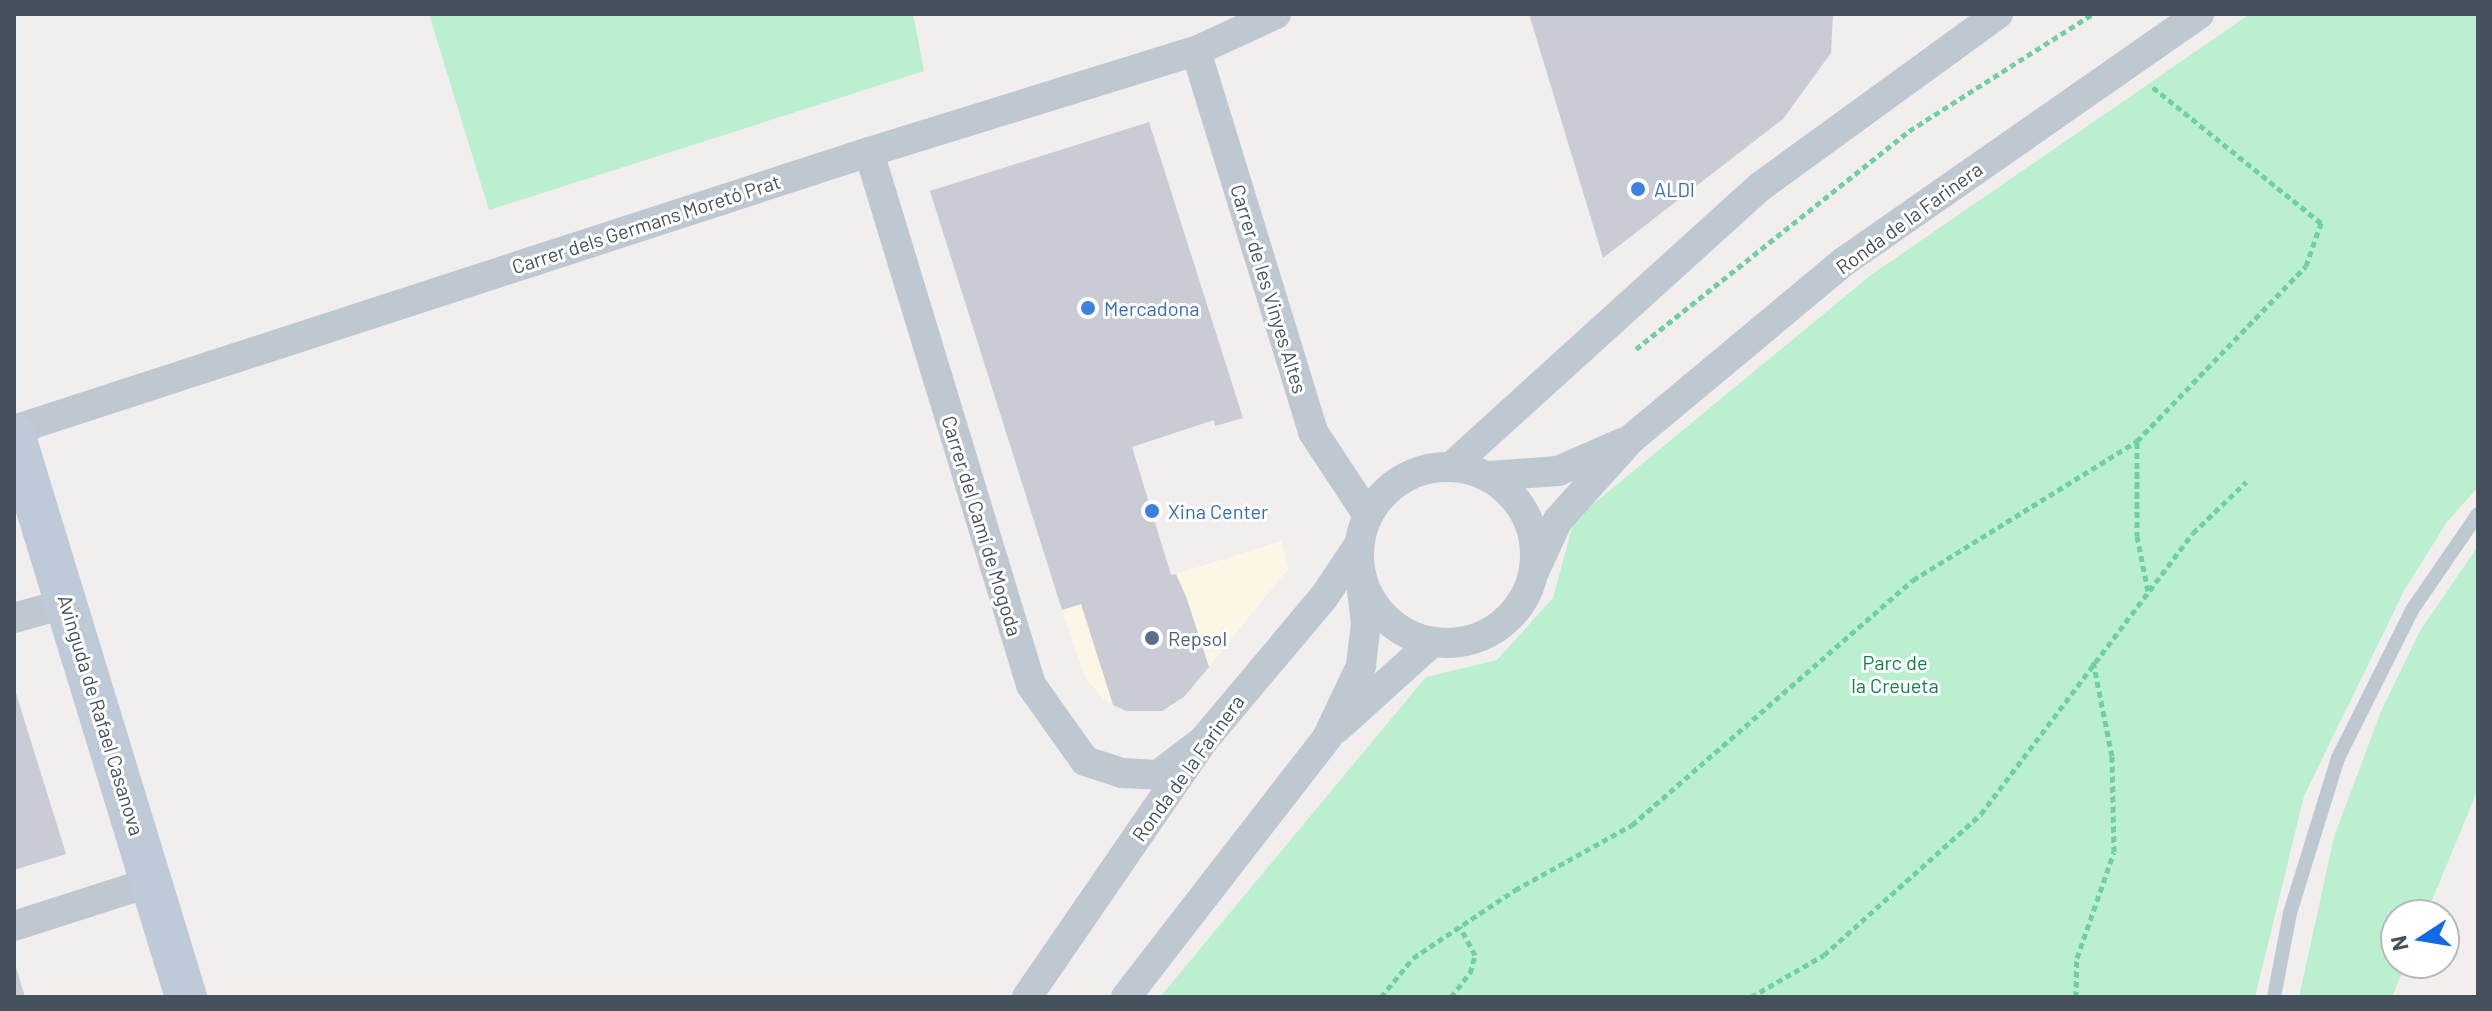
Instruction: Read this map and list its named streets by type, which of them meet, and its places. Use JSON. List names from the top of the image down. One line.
{"streets":{"street":["Ronda de la Farinera","Carrer dels Germans Moretó Prat","Carrer de les Vinyes Altes","Carrer del Camí de Mogoda","Avinguda de Rafael Casanova"]},"crossings":[["Ronda de la Farinera","Carrer de les Vinyes Altes"],["Ronda de la Farinera","Carrer del Camí de Mogoda"],["Carrer dels Germans Moretó Prat","Carrer de les Vinyes Altes"],["Carrer dels Germans Moretó Prat","Carrer del Camí de Mogoda"],["Carrer dels Germans Moretó Prat","Avinguda de Rafael Casanova"]],"parks":["Parc de la Creueta"],"places":["ALDI","Mercadona","Xina Center","Repsol"],"north":"left"}
